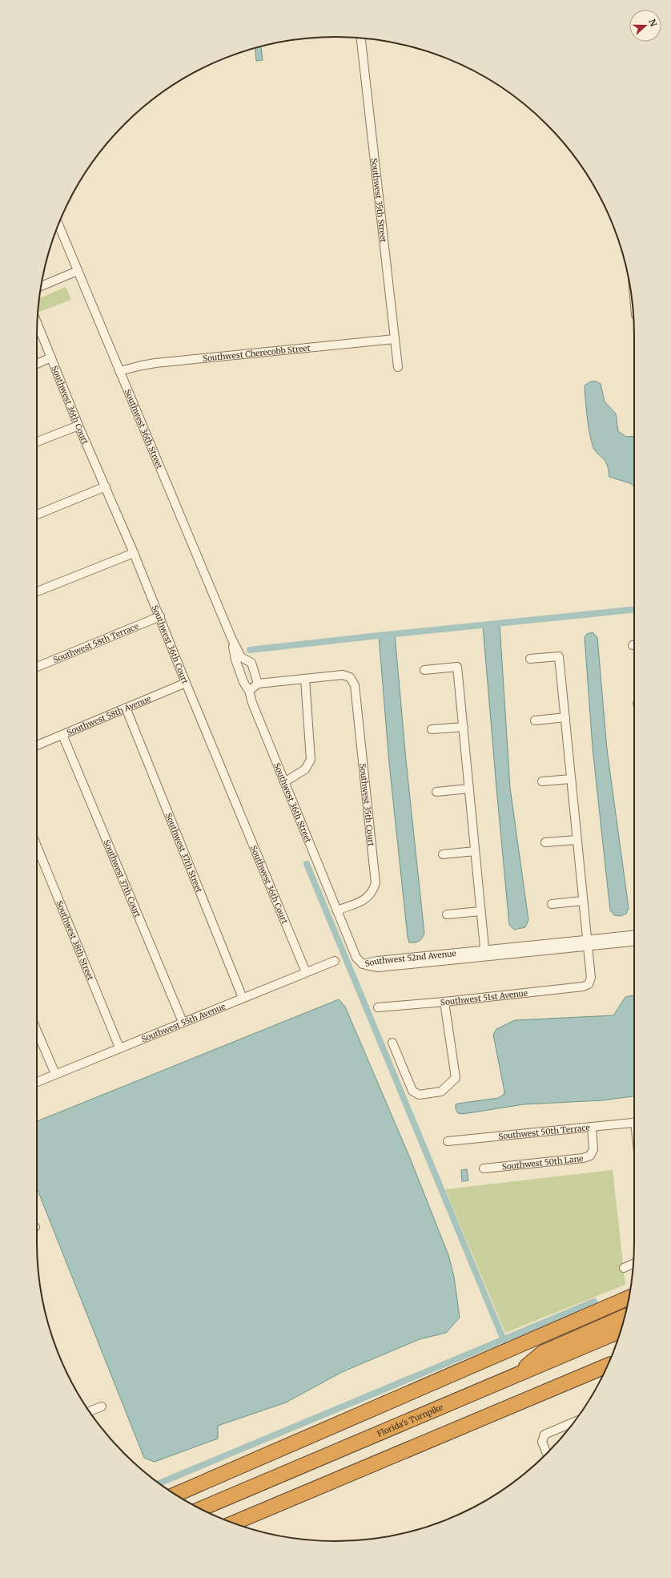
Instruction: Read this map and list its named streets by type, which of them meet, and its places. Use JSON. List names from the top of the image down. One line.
{"streets":{"highway":["Florida's Turnpike"],"street":["Southwest 35th Street","Southwest Cherecobb Street","Southwest 36th Court","Southwest 36th Street","Southwest 58th Terrace","Southwest 58th Avenue","Southwest 35th Court","Southwest 37th Street","Southwest 37th Court","Southwest 38th Street","Southwest 52nd Avenue","Southwest 51st Avenue","Southwest 55th Avenue","Southwest 50th Terrace","Southwest 50th Lane"]},"crossings":[["Southwest 35th Street","Southwest Cherecobb Street"],["Southwest Cherecobb Street","Southwest 36th Street"],["Southwest 36th Court","Southwest 58th Terrace"],["Southwest 36th Court","Southwest 58th Avenue"],["Southwest 36th Court","Southwest 55th Avenue"],["Southwest 36th Street","Southwest 35th Court"],["Southwest 36th Street","Southwest 52nd Avenue"],["Southwest 58th Avenue","Southwest 37th Street"],["Southwest 58th Avenue","Southwest 37th Court"],["Southwest 37th Street","Southwest 55th Avenue"],["Southwest 37th Court","Southwest 55th Avenue"],["Southwest 38th Street","Southwest 55th Avenue"],["Southwest 52nd Avenue","Southwest 51st Avenue"],["Southwest 50th Terrace","Southwest 50th Lane"]],"north":"right"}
